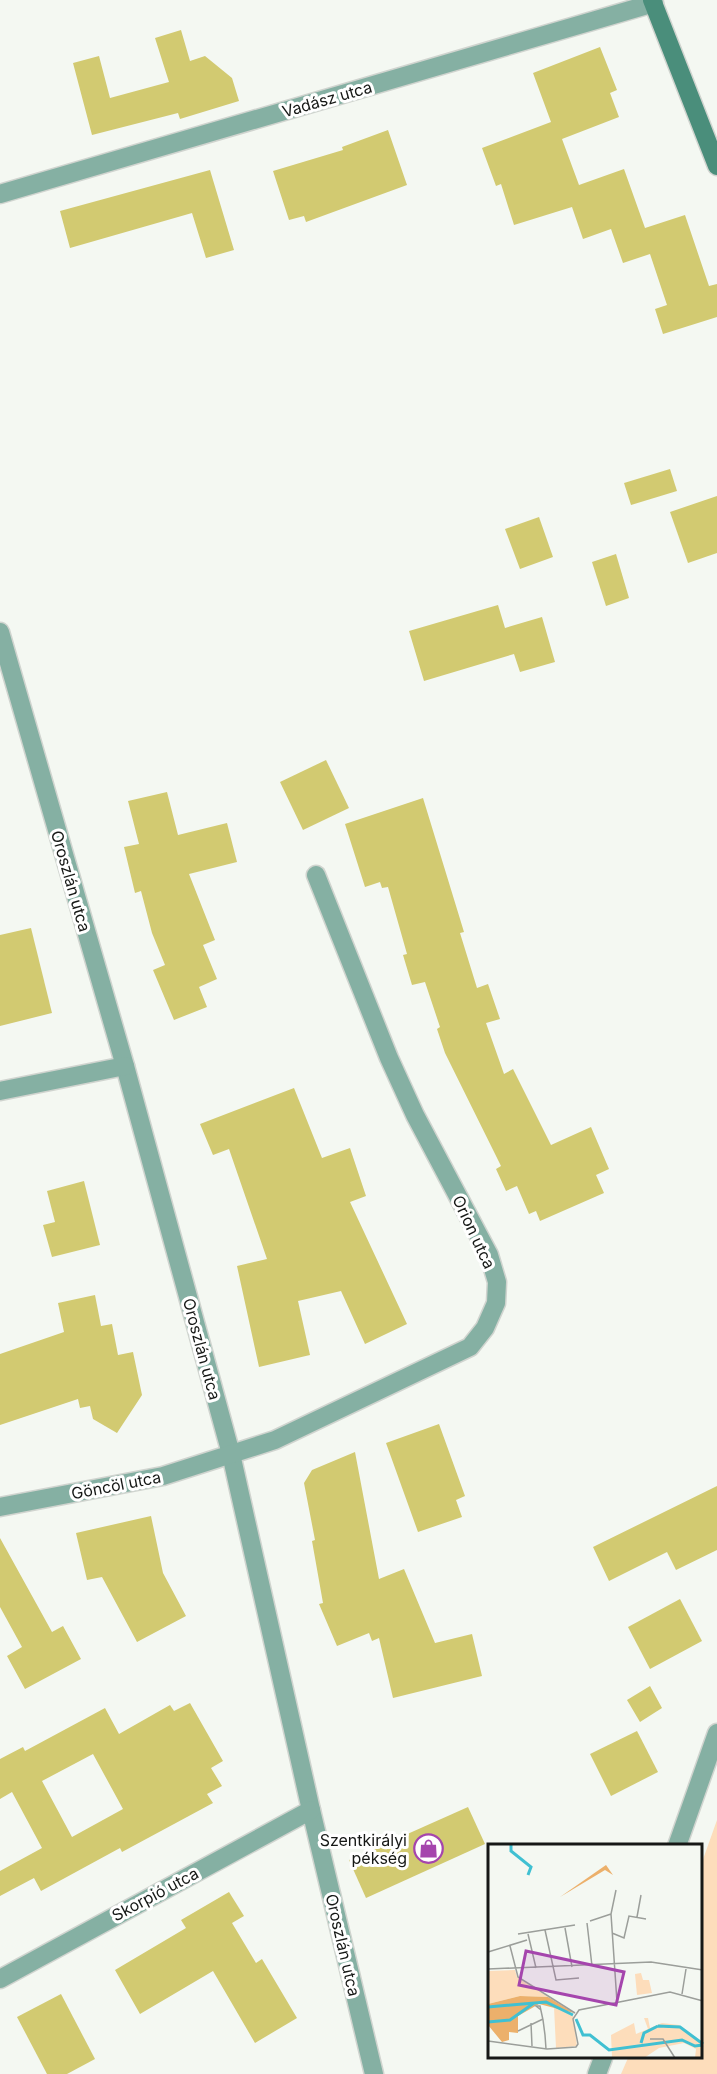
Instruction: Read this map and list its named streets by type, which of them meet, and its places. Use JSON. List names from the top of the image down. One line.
{"streets":{"street":["Vadász utca","Oroszlán utca","Orion utca","Göncöl utca","Skorpió utca"]},"crossings":[["Oroszlán utca","Orion utca"],["Oroszlán utca","Göncöl utca"],["Oroszlán utca","Skorpió utca"],["Orion utca","Göncöl utca"]],"places":{"shop":["Szentkirályi pékség"]}}
